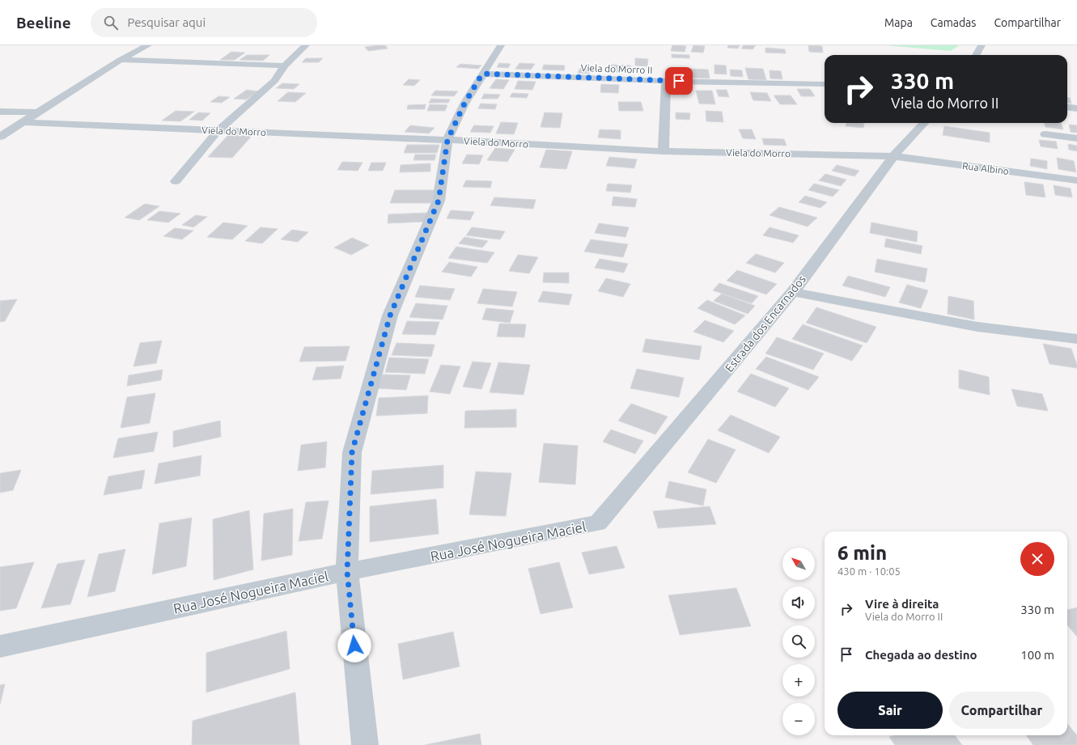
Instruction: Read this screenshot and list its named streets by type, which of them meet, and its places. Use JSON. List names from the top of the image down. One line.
{"streets":{"street":["Viela do Morro II","Viela do Morro","Rua Albino","Estrada dos Encarnados","Rua José Nogueira Maciel"]},"crossings":[["Viela do Morro","Rua Albino"],["Viela do Morro","Estrada dos Encarnados"],["Rua Albino","Estrada dos Encarnados"],["Estrada dos Encarnados","Rua José Nogueira Maciel"]],"north":"top left","page":{"header":"Beeline","search":"Pesquisar aqui","nav":["Mapa","Camadas","Compartilhar"],"turn":["330 m","Viela do Morro II"],"heading":["6 min","430 m · 10:05"],"map_buttons":["+","−"],"list":[{"name":"Vire à direita","note":"Viela do Morro II","value":"330 m"},{"name":"Chegada ao destino","value":"100 m"}],"buttons":["Sair","Compartilhar"]}}
